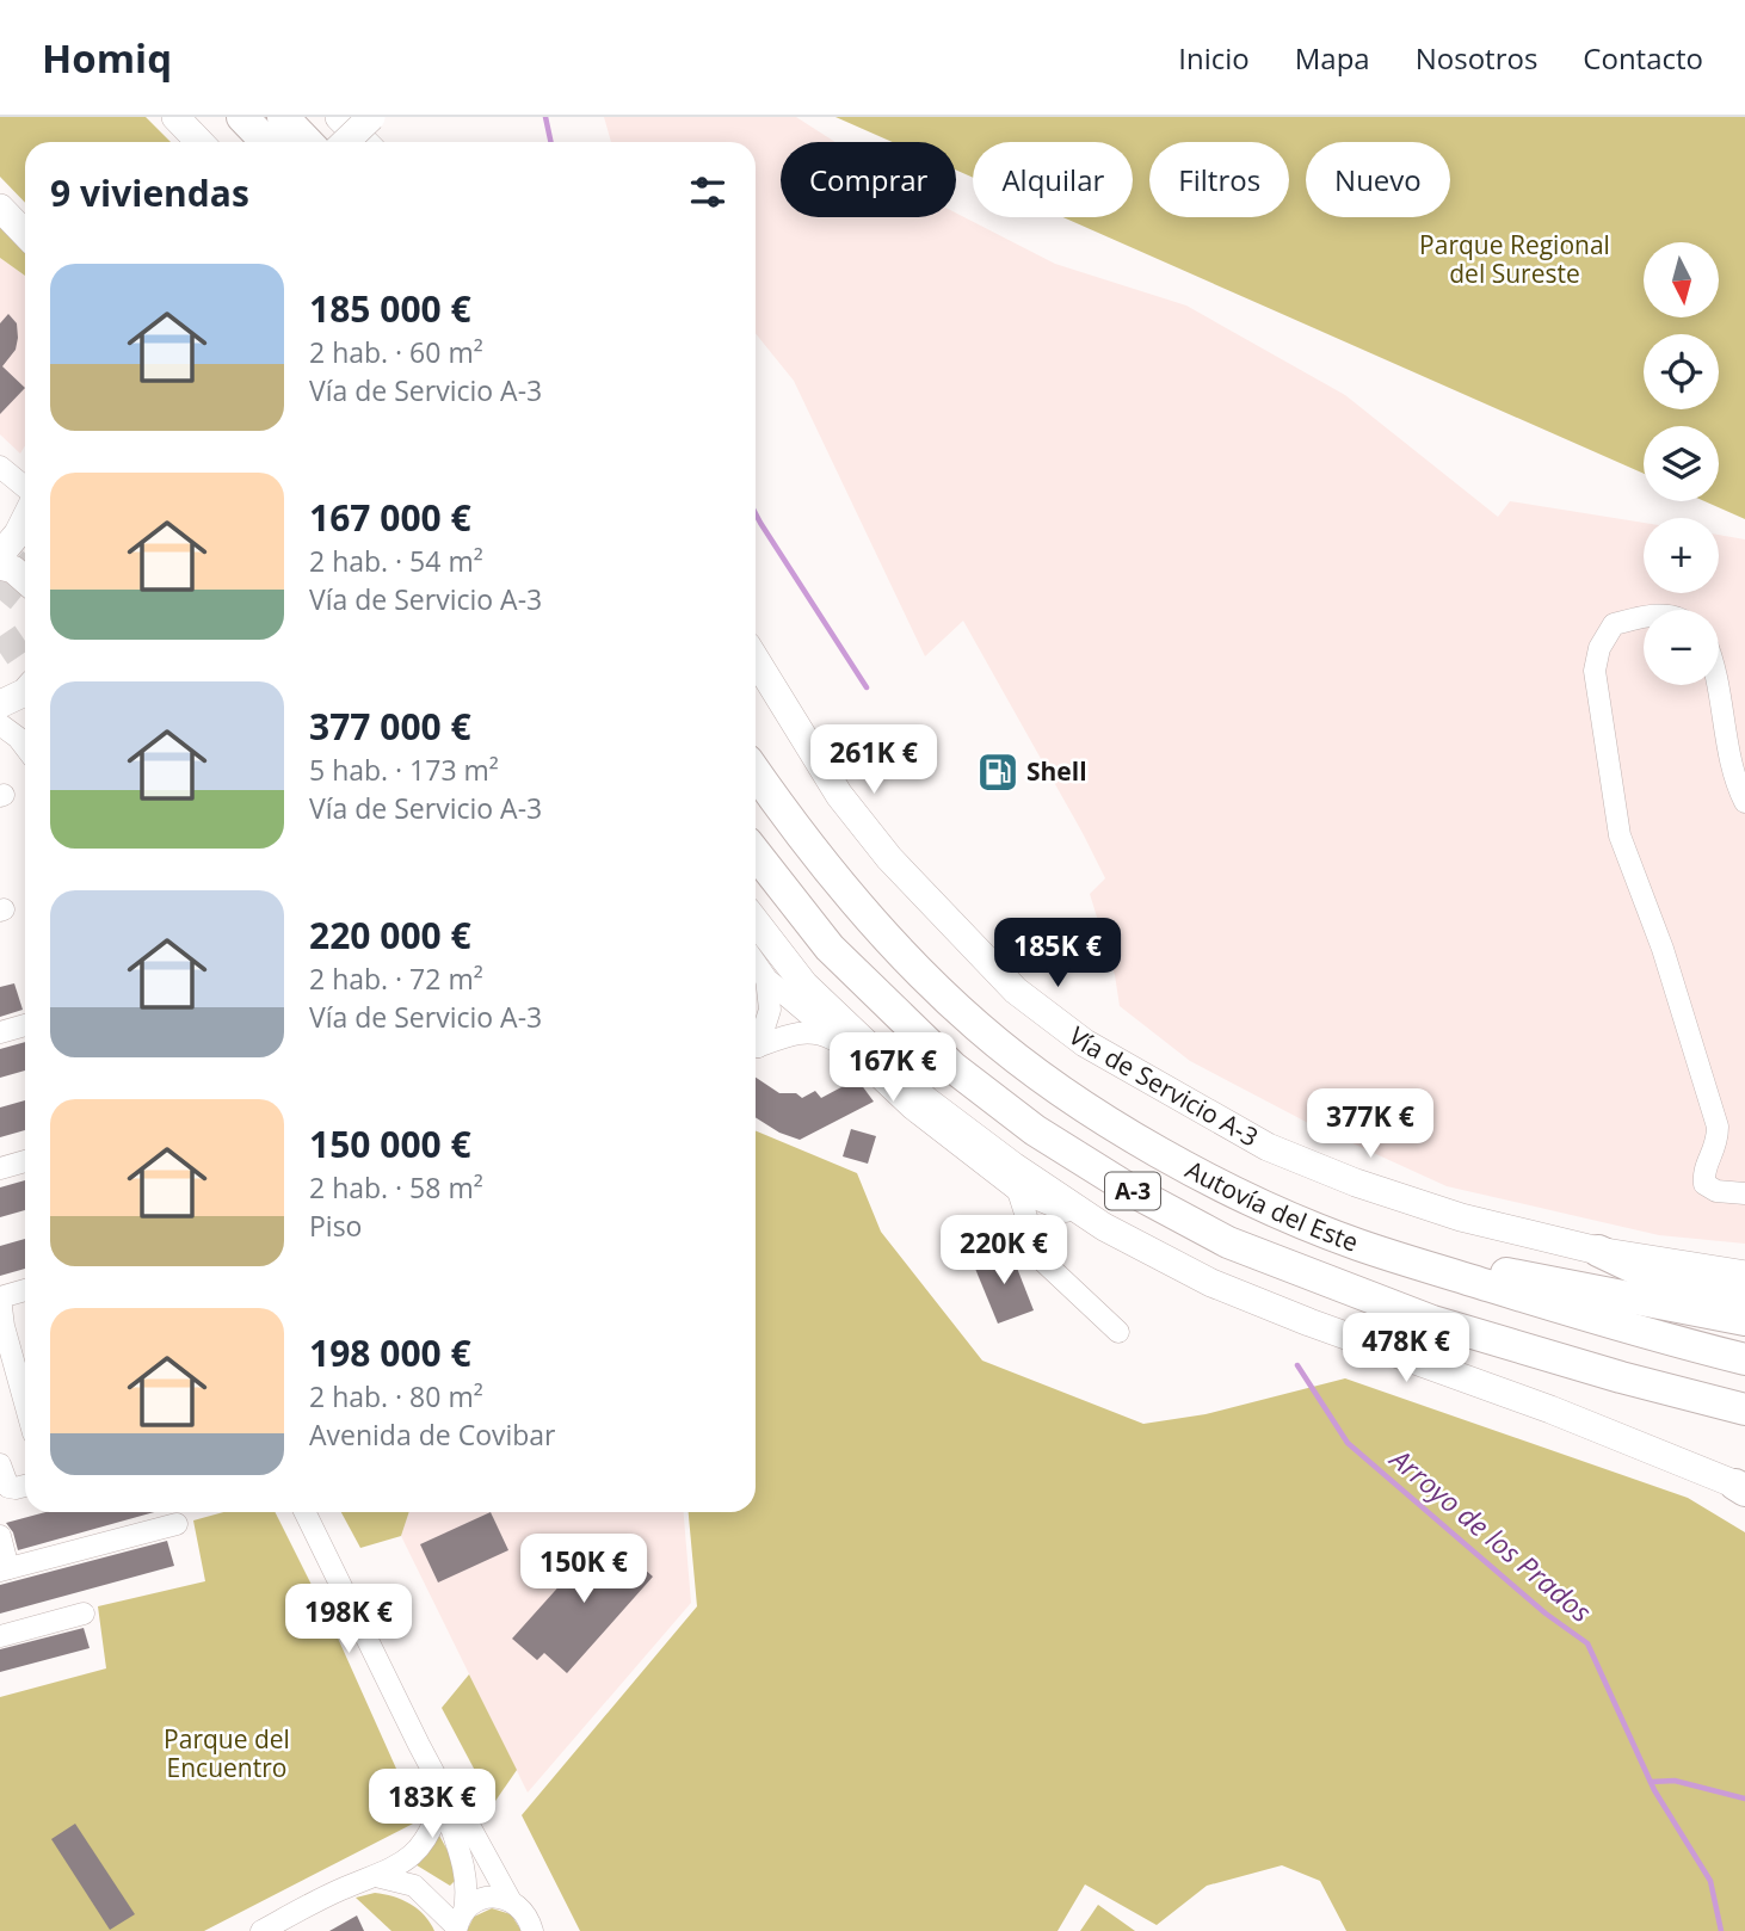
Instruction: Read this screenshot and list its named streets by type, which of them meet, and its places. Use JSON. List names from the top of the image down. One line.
{"streets":{"highway":["A-3","Autovía del Este"],"main road":["Vía de Servicio A-3"]},"water":["Arroyo de los Prados"],"parks":["Parque Regional del Sureste","Parque del Encuentro"],"places":{"fuel station":["Shell"]},"north":"bottom","page":{"header":"Homiq","nav":["Inicio","Mapa","Nosotros","Contacto"],"chip":["Comprar","Alquilar","Filtros","Nuevo"],"heading":"9 viviendas","map_buttons":["+","−"],"list":[{"name":"185 000 €","note":"2 hab. · 60 m² · Vía de Servicio A-3"},{"name":"167 000 €","note":"2 hab. · 54 m² · Vía de Servicio A-3"},{"name":"377 000 €","note":"5 hab. · 173 m² · Vía de Servicio A-3"},{"name":"220 000 €","note":"2 hab. · 72 m² · Vía de Servicio A-3"},{"name":"150 000 €","note":"2 hab. · 58 m² · Piso"},{"name":"198 000 €","note":"2 hab. · 80 m² · Avenida de Covibar"}],"price":["261K €","185K €","167K €","377K €","220K €","478K €","150K €","198K €","183K €"]}}
